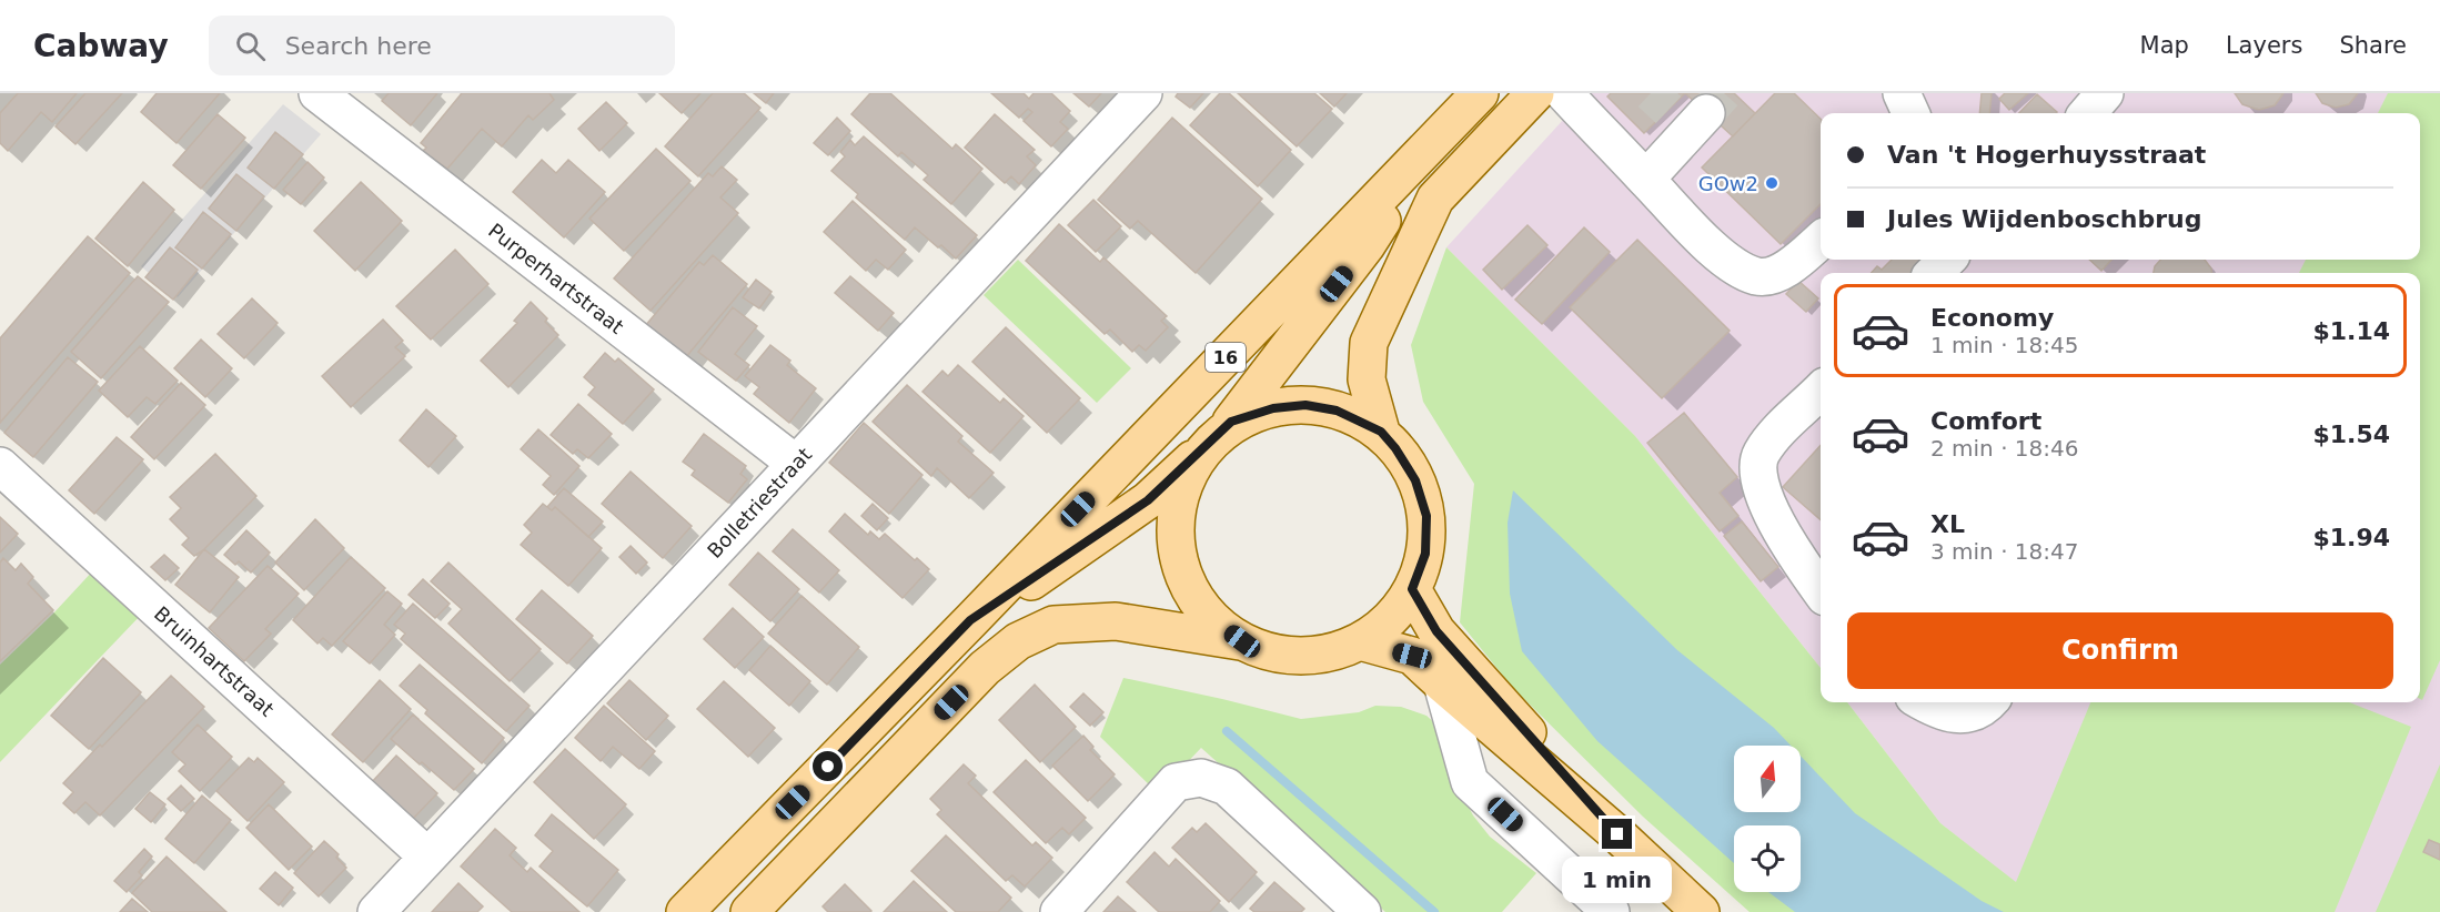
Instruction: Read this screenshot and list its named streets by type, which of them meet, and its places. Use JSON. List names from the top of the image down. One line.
{"streets":{"main road":["16"],"street":["Purperhartstraat","Bolletriestraat","Bruinhartstraat"]},"crossings":[["Purperhartstraat","Bolletriestraat"],["Bolletriestraat","Bruinhartstraat"]],"places":["GOw2"],"north":"top","page":{"header":"Cabway","search":"Search here","nav":["Map","Layers","Share"],"banner":["Van 't Hogerhuysstraat","Jules Wijdenboschbrug"],"list":[{"name":"Economy","note":"1 min · 18:45","value":"$1.14"},{"name":"Comfort","note":"2 min · 18:46","value":"$1.54"},{"name":"XL","note":"3 min · 18:47","value":"$1.94"}],"buttons":"Confirm","bubble":"1 min"}}
